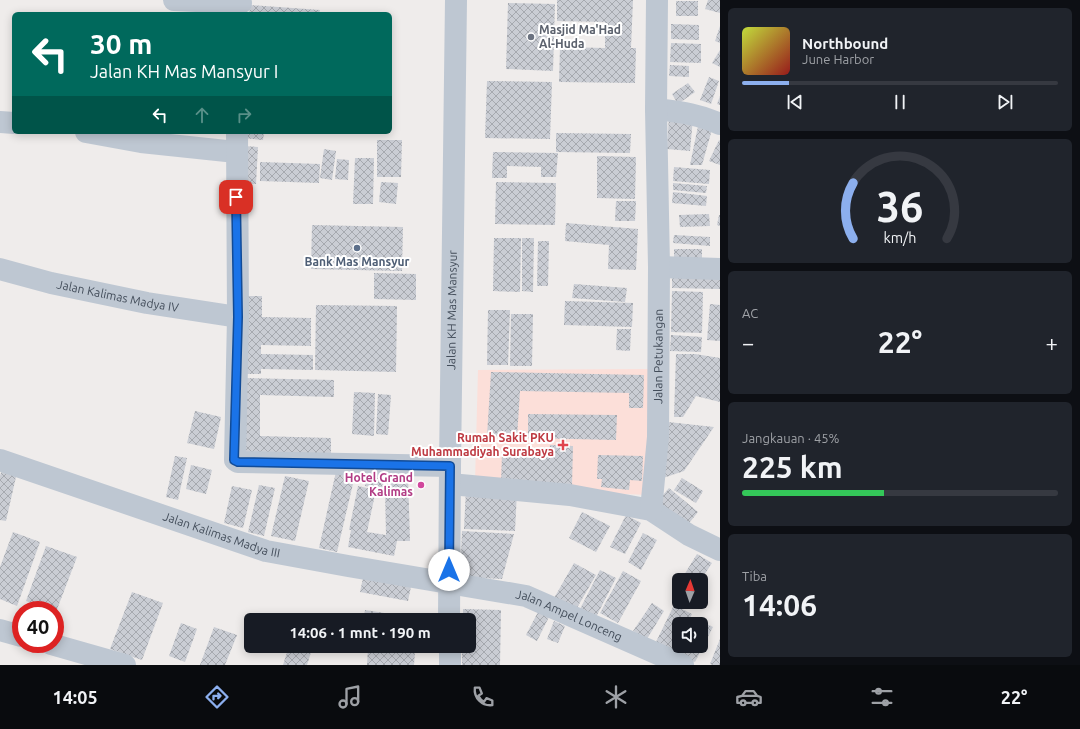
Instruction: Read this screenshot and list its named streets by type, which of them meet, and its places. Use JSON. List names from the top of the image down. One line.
{"streets":{"street":["Jalan Kalimas Madya IV","Jalan KH Mas Mansyur","Jalan Petukangan","Jalan Kalimas Madya III","Jalan Ampel Lonceng"]},"crossings":[["Jalan KH Mas Mansyur","Jalan Kalimas Madya III"],["Jalan KH Mas Mansyur","Jalan Ampel Lonceng"],["Jalan Kalimas Madya III","Jalan Ampel Lonceng"]],"places":{"other":["Masjid Ma'Had Al-Huda","Bank Mas Mansyur","Hotel Grand Kalimas"],"health":["Rumah Sakit PKU Muhammadiyah Surabaya"]},"north":"top","page":{"turn":["30 m","Jalan KH Mas Mansyur I"],"song":["Northbound","June Harbor"],"tile":["AC",["Jangkauan · 45%","225 km"],["Tiba","14:06"]],"heat":["−","22°","+"],"limit":"40","trip":"14:06 · 1 mnt · 190 m","tabs":["14:05","22°"],"gauge":["36","km/h"]}}
